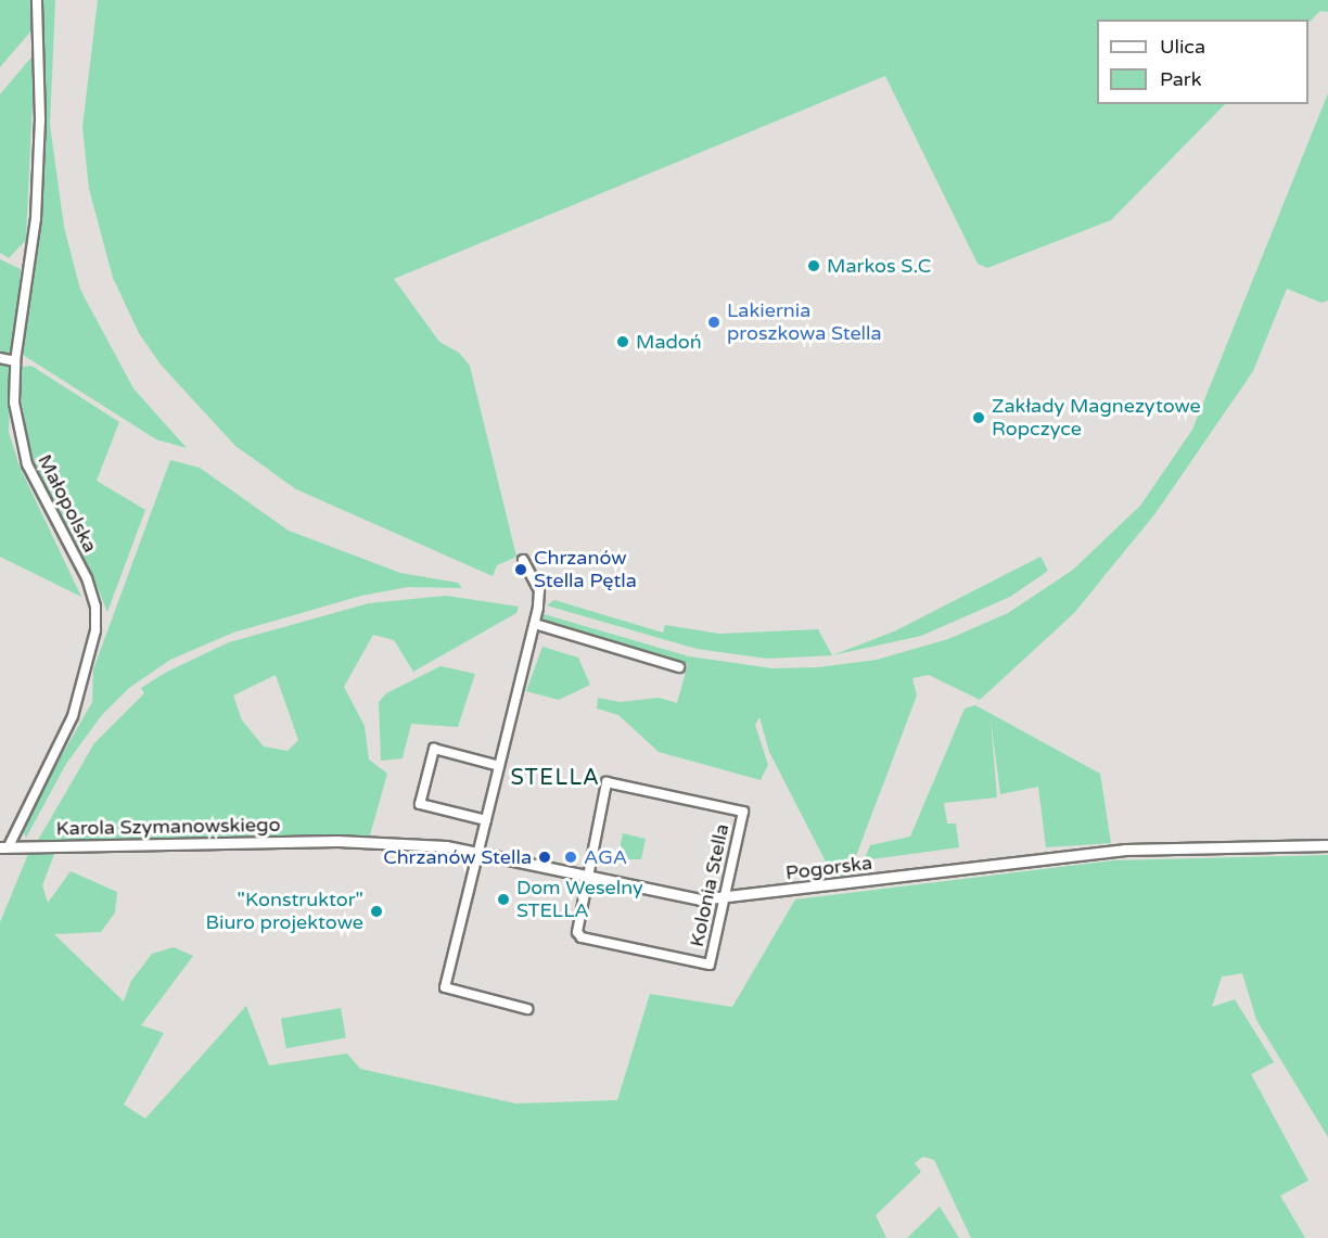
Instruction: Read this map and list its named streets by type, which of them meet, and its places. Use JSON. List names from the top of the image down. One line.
{"streets":{"street":["Małopolska","Karola Szymanowskiego","Pogorska","Kolonia Stella"]},"crossings":[["Małopolska","Karola Szymanowskiego"],["Karola Szymanowskiego","Pogorska"],["Pogorska","Kolonia Stella"]],"districts":["STELLA"],"places":["Markos S.C","Lakiernia proszkowa Stella","Madoń","Zakłady Magnezytowe Ropczyce","Chrzanów Stella Pętla","Chrzanów Stella","AGA","Dom Weselny STELLA","\"Konstruktor\" Biuro projektowe"],"legend":["Ulica","Park"]}
